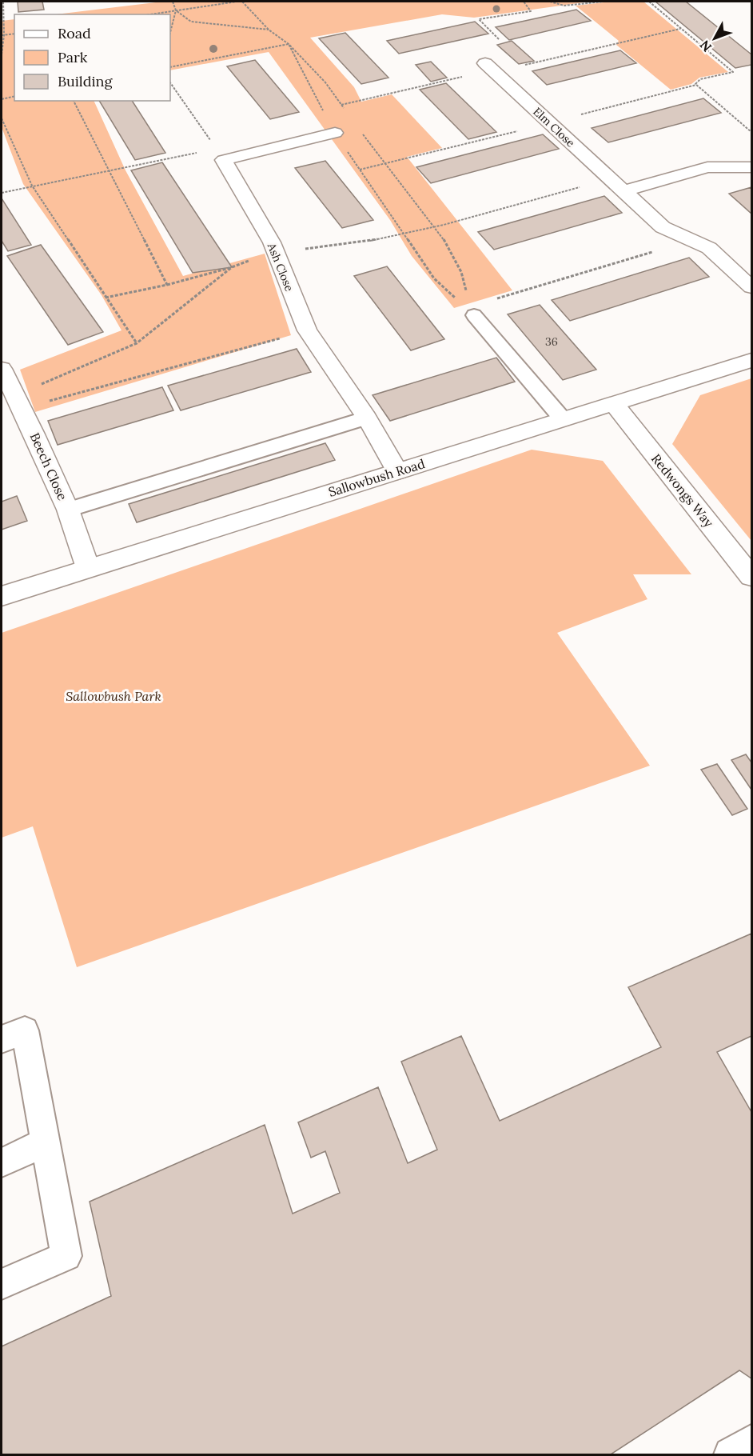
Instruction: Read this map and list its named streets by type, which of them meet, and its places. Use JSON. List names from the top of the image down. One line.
{"streets":{"street":["Elm Close","Ash Close","Beech Close","Sallowbush Road","Redwongs Way"]},"crossings":[["Ash Close","Sallowbush Road"],["Beech Close","Sallowbush Road"],["Sallowbush Road","Redwongs Way"]],"parks":["Sallowbush Park"],"house_numbers":["36"],"legend":["Road","Park","Building"],"north":"bottom left"}
